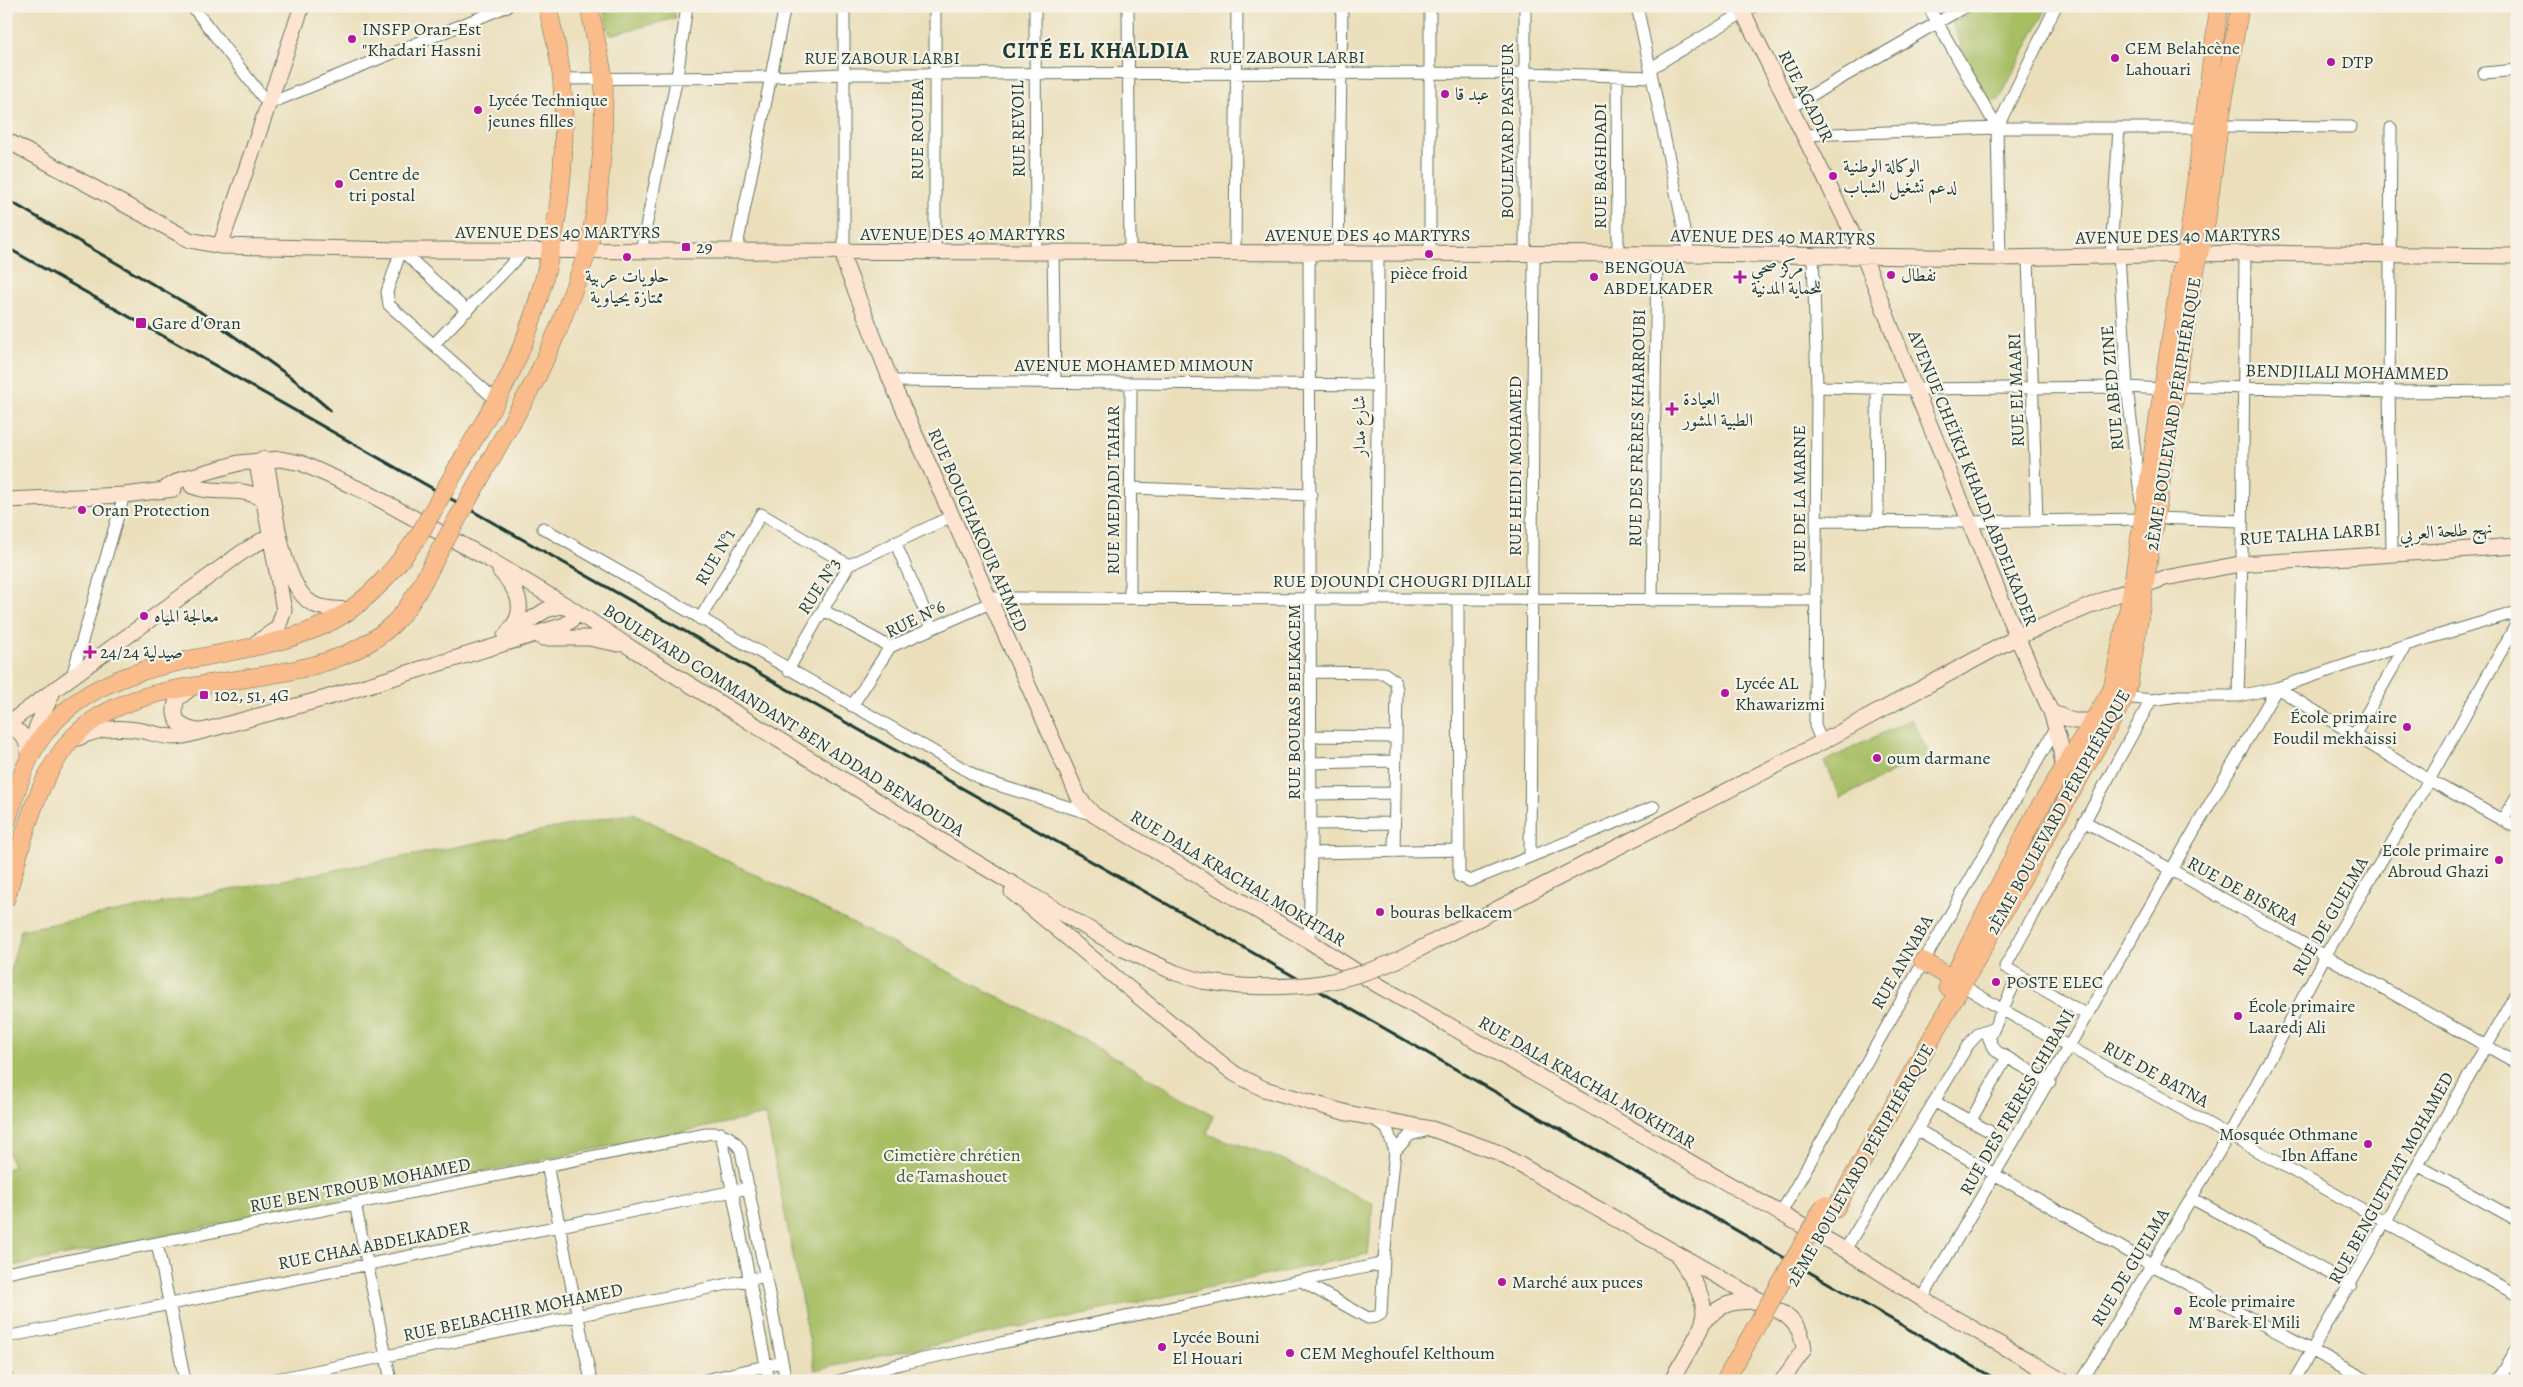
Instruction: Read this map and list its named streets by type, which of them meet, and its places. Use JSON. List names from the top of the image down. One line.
{"streets":{"main road":["2ÈME BOULEVARD PÉRIPHÉRIQUE"],"street":["RUE ZABOUR LARBI","RUE AGADIR","RUE REVOIL","RUE ROUIBA","BOULEVARD PASTEUR","RUE BAGHDADI","AVENUE DES 40 MARTYRS","AVENUE MOHAMED MIMOUN","BENDJILALI MOHAMMED","RUE ABED ZINE","RUE EL MAARI","شارع مدار","RUE DES FRÈRES KHARROUBI","RUE HEIDI MOHAMED","AVENUE CHEÏKH KHALDI ABDELKADER","RUE MEDJADI TAHAR","RUE DE LA MARNE","RUE BOUCHAKOUR AHMED","نهج طلحة العربي","RUE TALHA LARBI","RUE N°1","RUE DJOUNDI CHOUGRI DJILALI","RUE N°3","RUE N°6","RUE BOURAS BELKACEM","BOULEVARD COMMANDANT BEN ADDAD BENAOUDA","RUE DALA KRACHAL MOKHTAR","RUE DE BISKRA","RUE DE GUELMA","RUE ANNABA","RUE DE BATNA","RUE DES FRÈRES CHIBANI","RUE BENGUETTAT MOHAMED","RUE BEN TROUB MOHAMED","RUE CHAA ABDELKADER","RUE BELBACHIR MOHAMED"]},"crossings":[["RUE ZABOUR LARBI","RUE REVOIL"],["RUE ZABOUR LARBI","RUE ROUIBA"],["RUE ZABOUR LARBI","BOULEVARD PASTEUR"],["RUE ZABOUR LARBI","RUE BAGHDADI"],["RUE AGADIR","AVENUE DES 40 MARTYRS"],["RUE AGADIR","AVENUE CHEÏKH KHALDI ABDELKADER"],["RUE REVOIL","AVENUE DES 40 MARTYRS"],["RUE ROUIBA","AVENUE DES 40 MARTYRS"],["BOULEVARD PASTEUR","AVENUE DES 40 MARTYRS"],["BOULEVARD PASTEUR","RUE HEIDI MOHAMED"],["RUE BAGHDADI","AVENUE DES 40 MARTYRS"],["AVENUE DES 40 MARTYRS","RUE ABED ZINE"],["AVENUE DES 40 MARTYRS","RUE EL MAARI"],["AVENUE DES 40 MARTYRS","2ÈME BOULEVARD PÉRIPHÉRIQUE"],["AVENUE DES 40 MARTYRS","شارع مدار"],["AVENUE DES 40 MARTYRS","RUE DES FRÈRES KHARROUBI"],["AVENUE DES 40 MARTYRS","RUE HEIDI MOHAMED"],["AVENUE DES 40 MARTYRS","AVENUE CHEÏKH KHALDI ABDELKADER"],["AVENUE DES 40 MARTYRS","RUE DE LA MARNE"],["AVENUE DES 40 MARTYRS","RUE BOUCHAKOUR AHMED"],["AVENUE DES 40 MARTYRS","RUE BOURAS BELKACEM"],["AVENUE MOHAMED MIMOUN","شارع مدار"],["AVENUE MOHAMED MIMOUN","RUE MEDJADI TAHAR"],["AVENUE MOHAMED MIMOUN","RUE BOUCHAKOUR AHMED"],["AVENUE MOHAMED MIMOUN","RUE BOURAS BELKACEM"],["BENDJILALI MOHAMMED","RUE ABED ZINE"],["BENDJILALI MOHAMMED","RUE EL MAARI"],["BENDJILALI MOHAMMED","2ÈME BOULEVARD PÉRIPHÉRIQUE"],["BENDJILALI MOHAMMED","AVENUE CHEÏKH KHALDI ABDELKADER"],["BENDJILALI MOHAMMED","RUE DE LA MARNE"],["RUE ABED ZINE","2ÈME BOULEVARD PÉRIPHÉRIQUE"],["2ÈME BOULEVARD PÉRIPHÉRIQUE","AVENUE CHEÏKH KHALDI ABDELKADER"],["2ÈME BOULEVARD PÉRIPHÉRIQUE","نهج طلحة العربي"],["2ÈME BOULEVARD PÉRIPHÉRIQUE","RUE DE BATNA"],["شارع مدار","RUE DJOUNDI CHOUGRI DJILALI"],["RUE DES FRÈRES KHARROUBI","RUE DJOUNDI CHOUGRI DJILALI"],["RUE HEIDI MOHAMED","RUE DJOUNDI CHOUGRI DJILALI"],["AVENUE CHEÏKH KHALDI ABDELKADER","RUE ANNABA"],["RUE MEDJADI TAHAR","RUE DJOUNDI CHOUGRI DJILALI"],["RUE DE LA MARNE","RUE DJOUNDI CHOUGRI DJILALI"],["RUE DE LA MARNE","BOULEVARD COMMANDANT BEN ADDAD BENAOUDA"],["RUE BOUCHAKOUR AHMED","RUE DJOUNDI CHOUGRI DJILALI"],["RUE BOUCHAKOUR AHMED","RUE N°3"],["RUE BOUCHAKOUR AHMED","RUE N°6"],["RUE BOUCHAKOUR AHMED","RUE DALA KRACHAL MOKHTAR"],["نهج طلحة العربي","RUE TALHA LARBI"],["RUE N°1","RUE N°3"],["RUE DJOUNDI CHOUGRI DJILALI","RUE N°6"],["RUE DJOUNDI CHOUGRI DJILALI","RUE BOURAS BELKACEM"],["RUE BOURAS BELKACEM","RUE DALA KRACHAL MOKHTAR"],["RUE DALA KRACHAL MOKHTAR","RUE ANNABA"],["RUE DALA KRACHAL MOKHTAR","RUE DES FRÈRES CHIBANI"],["RUE DE BISKRA","RUE DE GUELMA"],["RUE DE BISKRA","RUE DES FRÈRES CHIBANI"],["RUE DE BISKRA","RUE BENGUETTAT MOHAMED"],["RUE DE GUELMA","RUE DE BATNA"],["RUE DE BATNA","RUE DES FRÈRES CHIBANI"],["RUE DE BATNA","RUE BENGUETTAT MOHAMED"]],"districts":["CITÉ EL KHALDIA"],"parks":["Cimetière chrétien de Tamashouet"],"places":{"other":["INSFP Oran-Est \"Khadari Hassni","CEM Belahcène Lahouari","DTP","عبد قا","Lycée Technique jeunes filles","الوكالة الوطنية لدعم تشغيل الشباب","Centre de tri postal","pièce froid","حلويات عربية ممتازة يحياوية","نفطال","BENGOUA ABDELKADER","Oran Protection","معالجة المياه","Lycée AL Khawarizmi","École primaire Foudil mekhaissi","oum darmane","Ecole primaire Abroud Ghazi","bouras belkacem","POSTE ELEC","École primaire Laaredj Ali","Mosquée Othmane Ibn Affane","Marché aux puces","Ecole primaire M'Barek El Mili","Lycée Bouni El Houari","CEM Meghoufel Kelthoum"],"transit":["29","Gare d'Oran","102, 51, 4G"],"health":["مركز صحي للحماية المدنية","العيادة الطبية المشور","صيدلية 24/24"]}}
